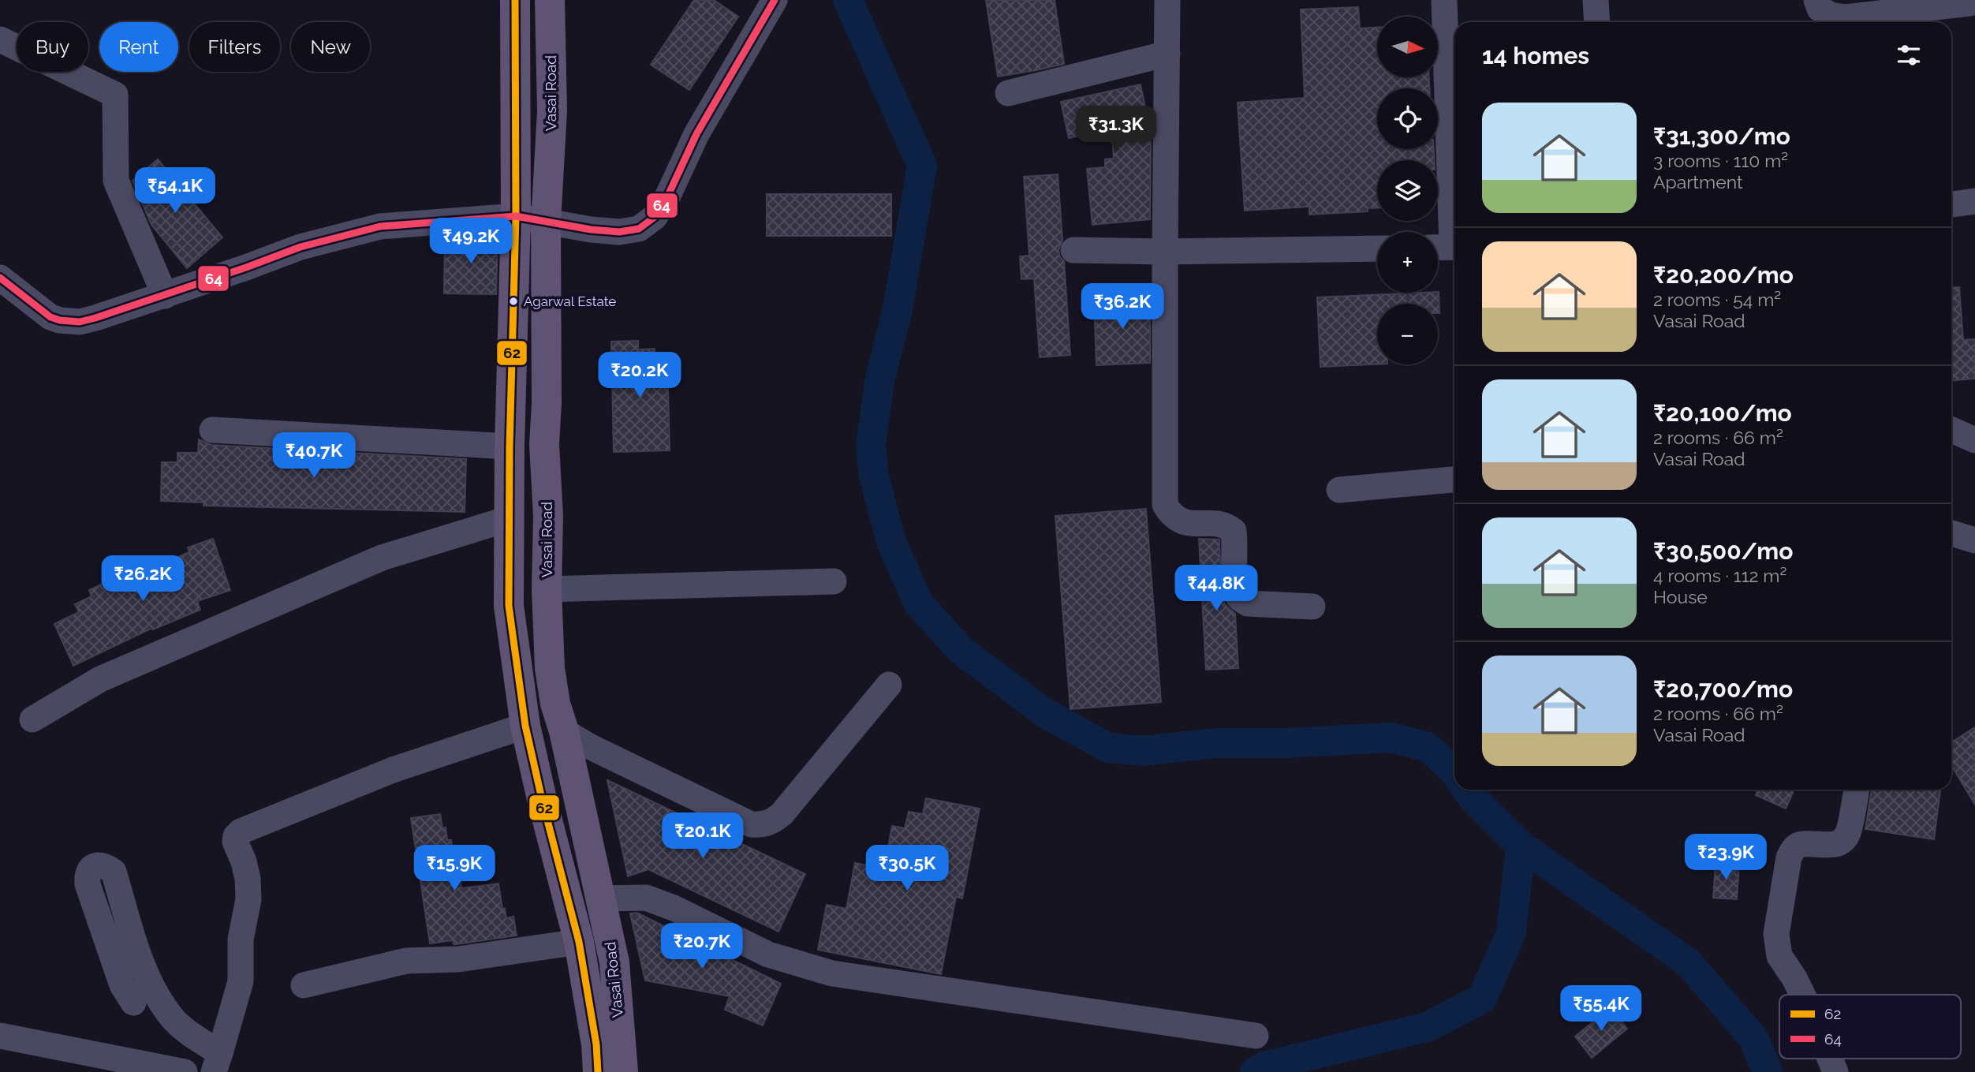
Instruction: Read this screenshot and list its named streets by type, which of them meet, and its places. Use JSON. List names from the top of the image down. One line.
{"streets":{"main road":["Vasai Road"]},"places":["Agarwal Estate"],"lines":["transit line 62","transit line 64"],"legend":["62","64"],"north":"right","page":{"map_buttons":["+","−"],"chip":["Buy","Rent","Filters","New"],"heading":"14 homes","list":[{"name":"₹31,300/mo","note":"3 rooms · 110 m² · Apartment"},{"name":"₹20,200/mo","note":"2 rooms · 54 m² · Vasai Road"},{"name":"₹20,100/mo","note":"2 rooms · 66 m² · Vasai Road"},{"name":"₹30,500/mo","note":"4 rooms · 112 m² · House"},{"name":"₹20,700/mo","note":"2 rooms · 66 m² · Vasai Road"}],"price":["₹31.3K","₹54.1K","₹49.2K","₹36.2K","₹20.2K","₹40.7K","₹26.2K","₹44.8K","₹20.1K","₹23.9K","₹15.9K","₹30.5K","₹20.7K","₹55.4K"]}}
